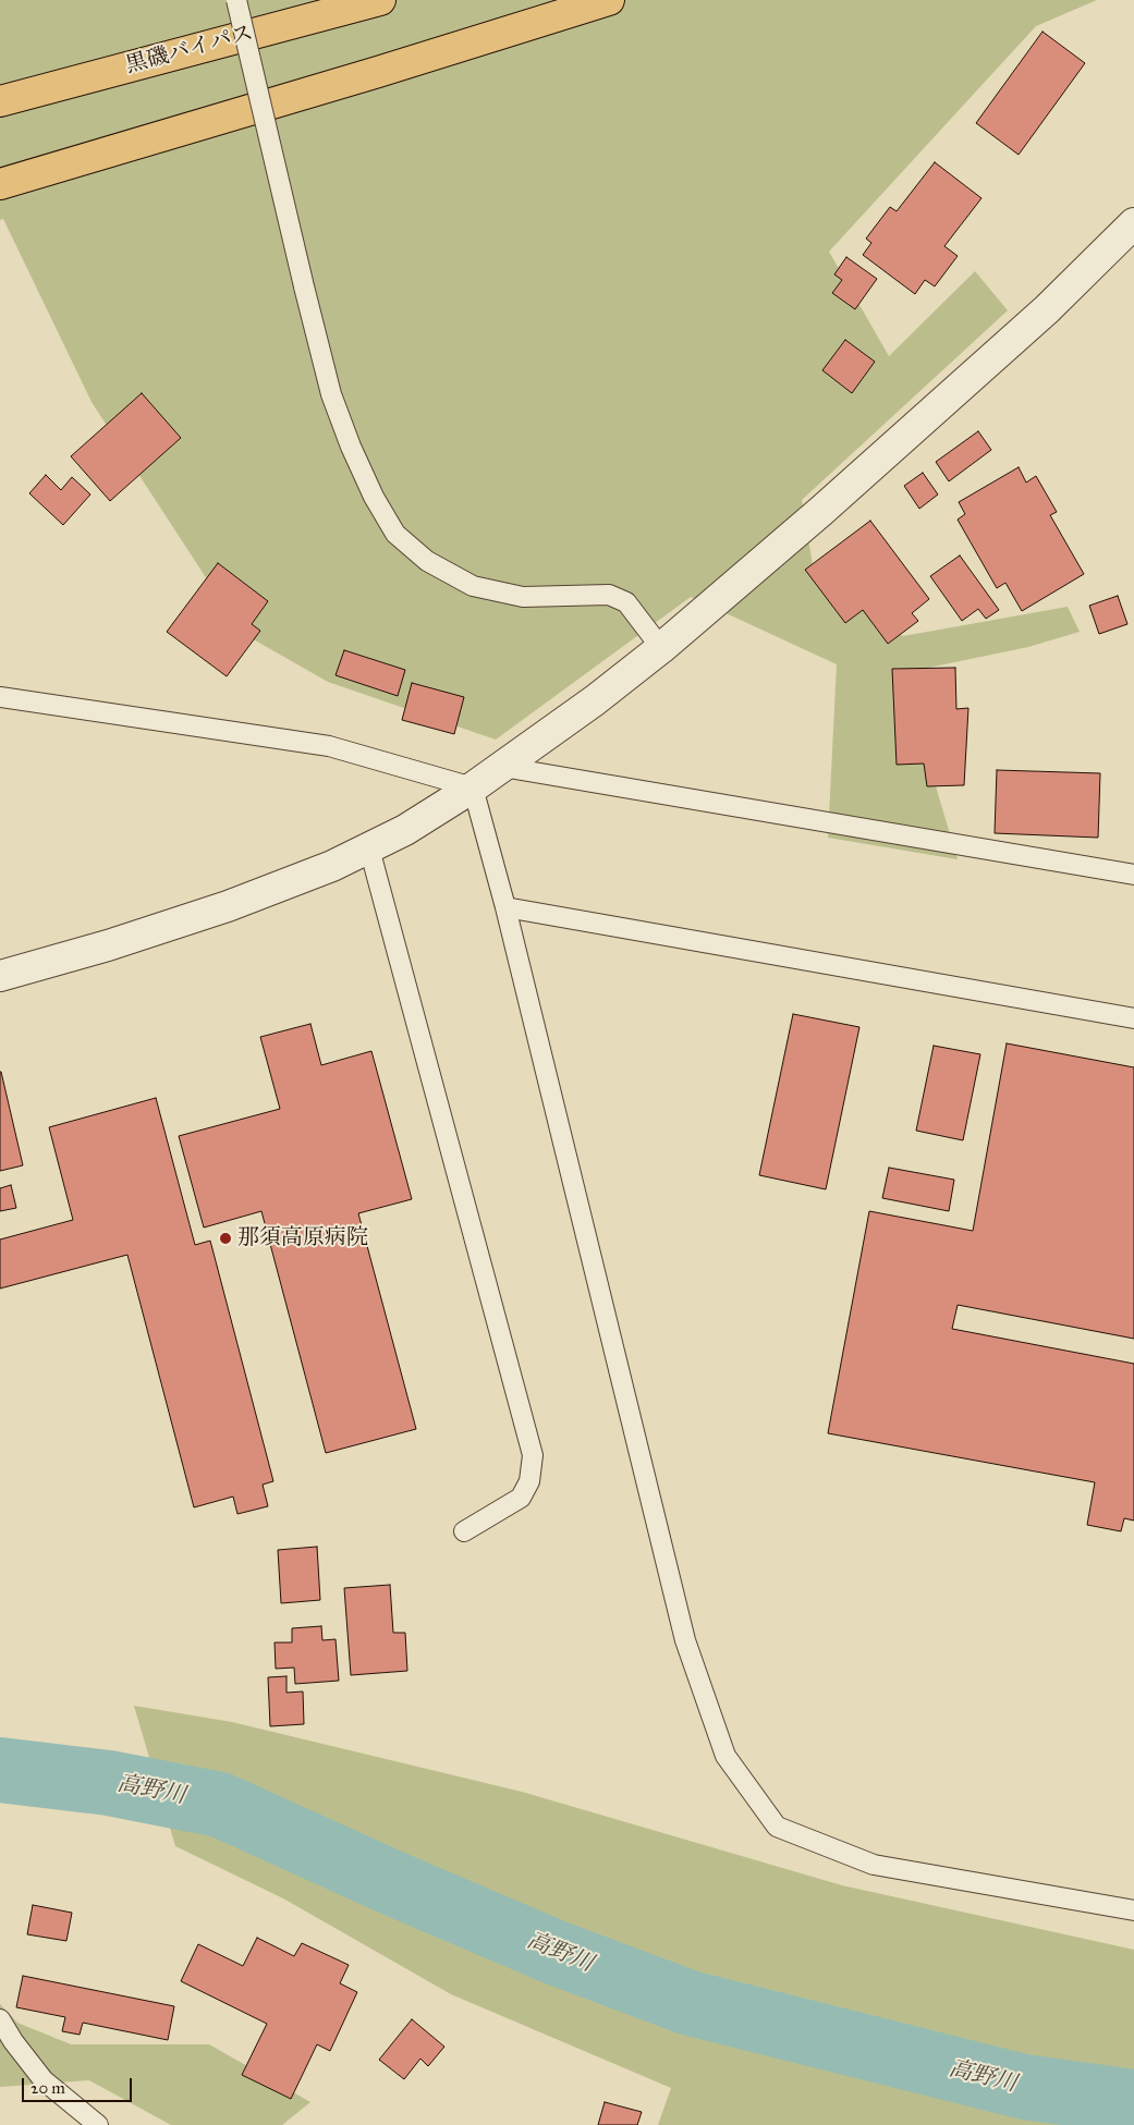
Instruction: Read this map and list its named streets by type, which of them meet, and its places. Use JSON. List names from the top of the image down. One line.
{"streets":{"highway":["黒磯バイパス"]},"water":["高野川"],"places":["那須高原病院"],"scale_bar":"20 m"}
